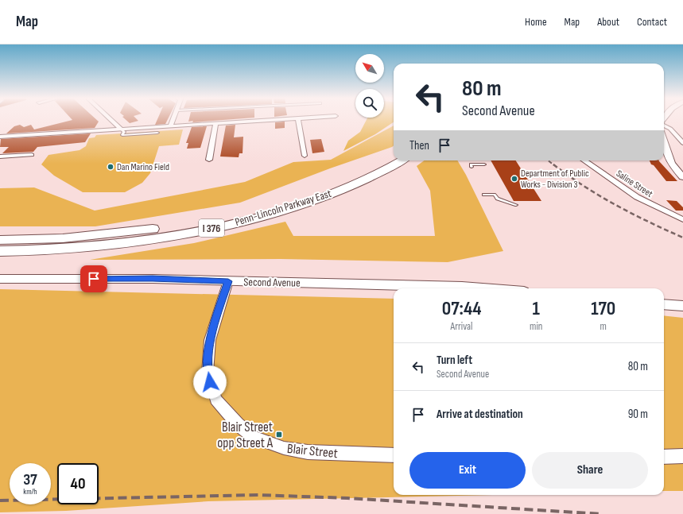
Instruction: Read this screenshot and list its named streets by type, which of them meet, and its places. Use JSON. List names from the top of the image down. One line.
{"streets":{"highway":["Penn-Lincoln Parkway East","I 376"],"main road":["Second Avenue"],"street":["Saline Street","Blair Street"]},"crossings":[["Second Avenue","Blair Street"]],"places":{"other":["Dan Marino Field","Department of Public Works - Division 3"],"transit":["Blair Street opp Street A"]},"north":"top left","page":{"header":"Map","nav":["Home","Map","About","Contact"],"turn":["80 m","Second Avenue"],"then":"Then","eta":["07:44","Arrival","1","min","170","m"],"list":[{"name":"Turn left","note":"Second Avenue","value":"80 m"},{"name":"Arrive at destination","value":"90 m"}],"buttons":["Exit","Share"],"speed":"37 km/h","limit":"40"}}
